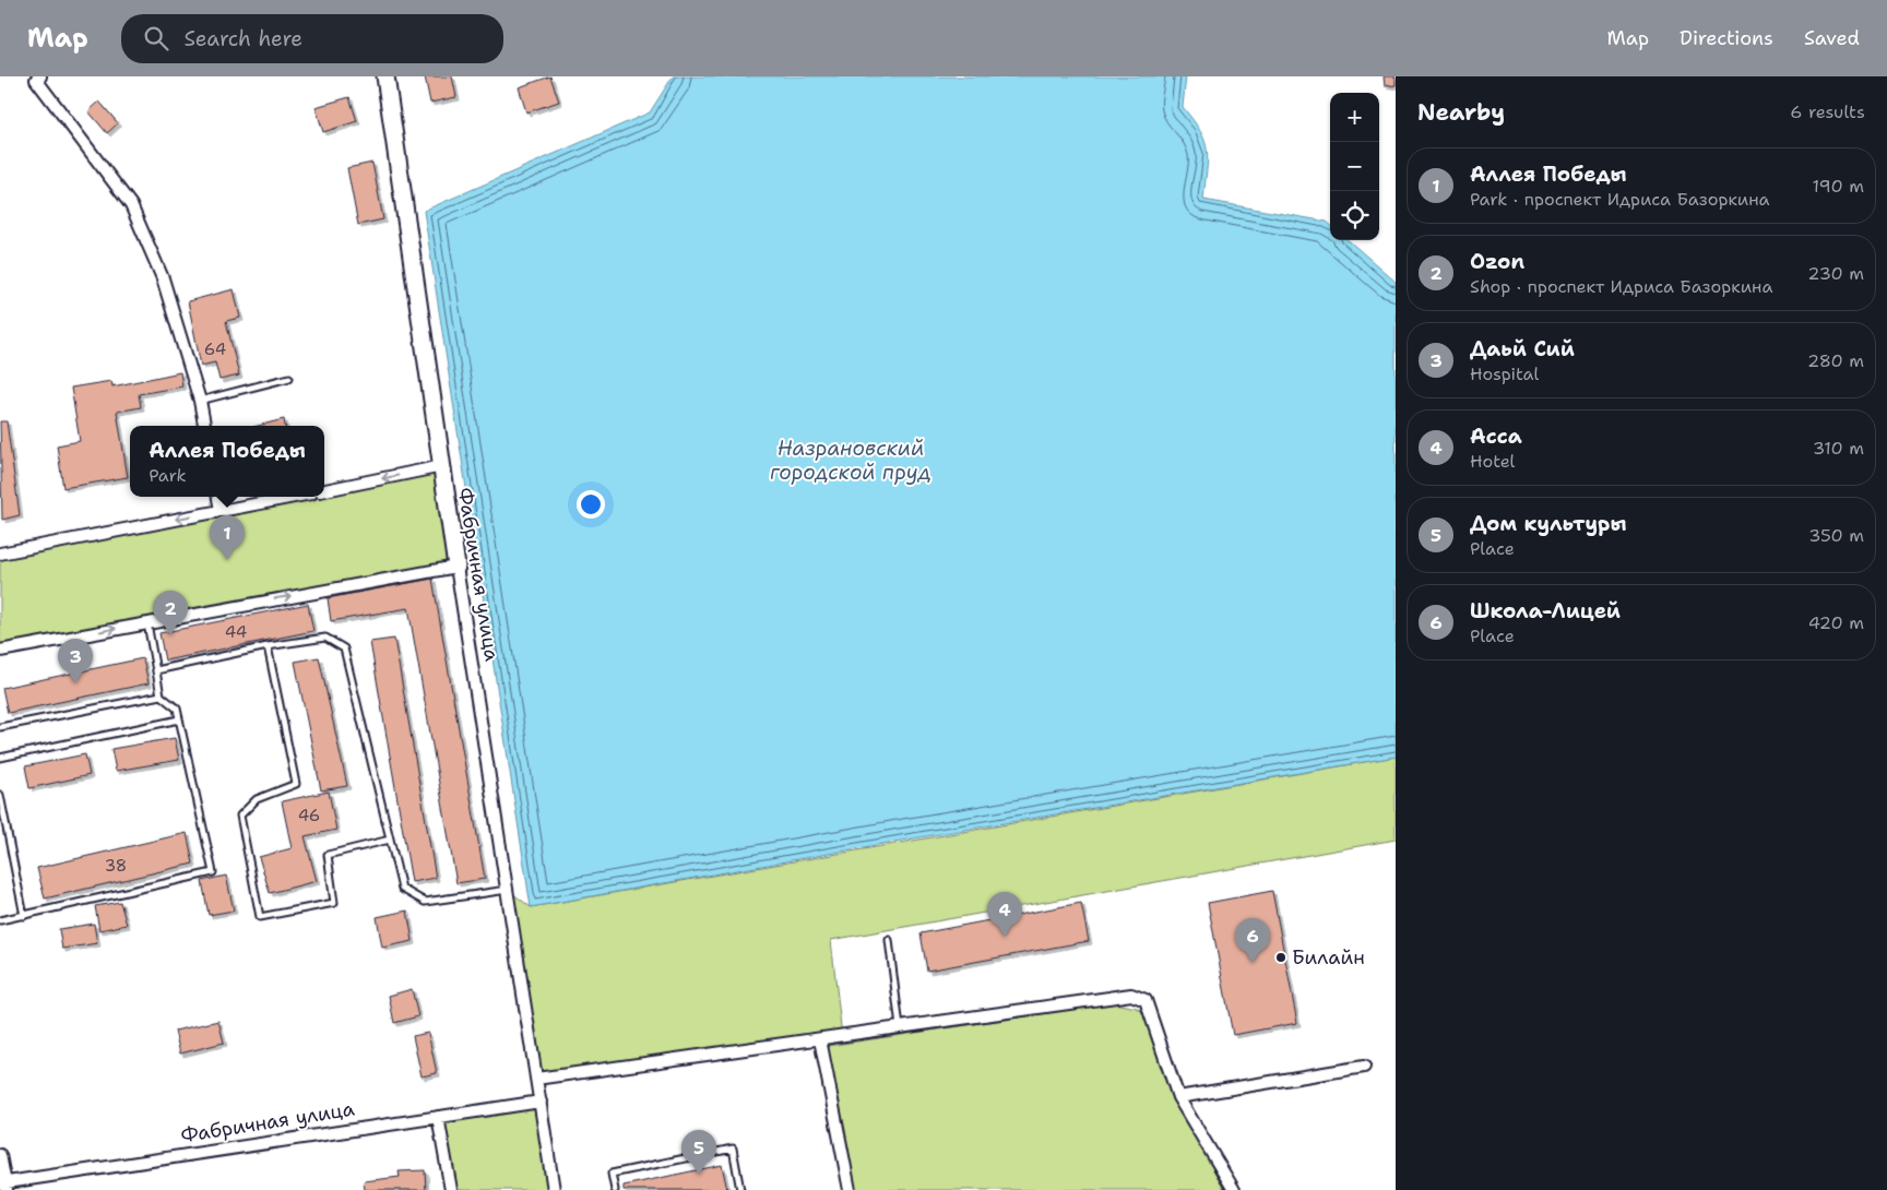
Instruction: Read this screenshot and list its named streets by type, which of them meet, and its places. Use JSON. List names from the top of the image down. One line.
{"streets":{"street":["Фабричная улица"]},"water":["Назрановский городской пруд"],"places":["Билайн"],"house_numbers":["64","44","46","38"],"page":{"header":"Map","search":"Search here","nav":["Map","Directions","Saved"],"heading":["Nearby","6 results"],"map_buttons":["+","−"],"list":[{"mark":"1","name":"Аллея Победы","note":"Park · проспект Идриса Базоркина","value":"190 m"},{"mark":"2","name":"Ozon","note":"Shop · проспект Идриса Базоркина","value":"230 m"},{"mark":"3","name":"Даьй Сий","note":"Hospital","value":"280 m"},{"mark":"4","name":"Асса","note":"Hotel","value":"310 m"},{"mark":"5","name":"Дом культуры","note":"Place","value":"350 m"},{"mark":"6","name":"Школа-Лицей","note":"Place","value":"420 m"}],"popup":["Аллея Победы","Park"],"pins":["1","2","3","4","6","5"]}}
